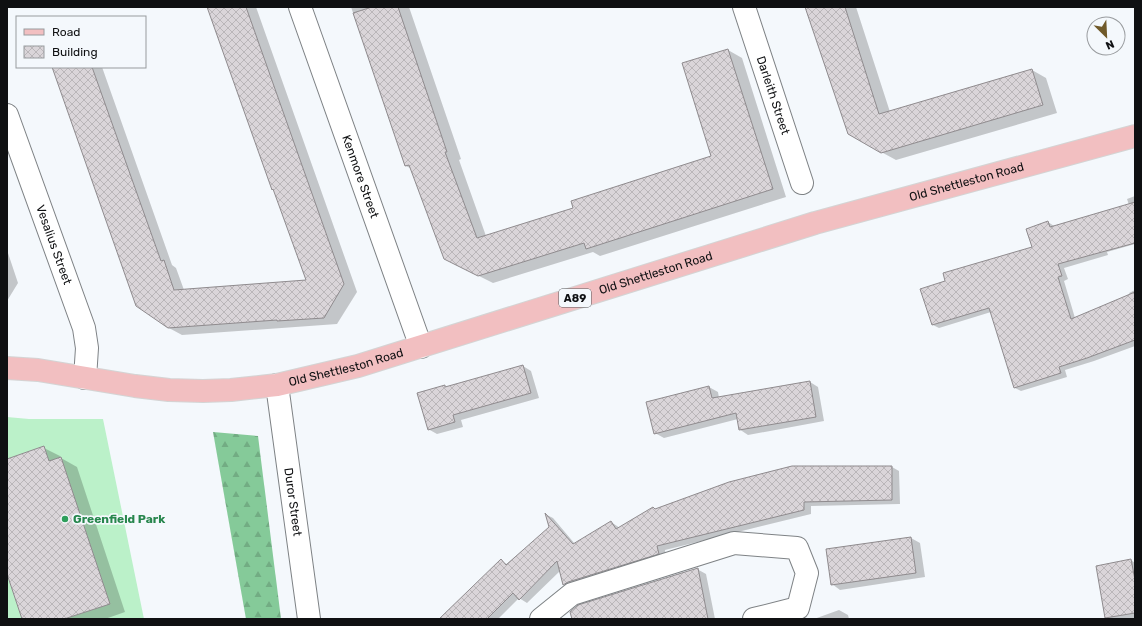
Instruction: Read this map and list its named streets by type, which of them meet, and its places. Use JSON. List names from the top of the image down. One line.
{"streets":{"main road":["Old Shettleston Road","A89"],"street":["Darleith Street","Kenmore Street","Vesalius Street","Duror Street"]},"crossings":[["Kenmore Street","Old Shettleston Road"],["Old Shettleston Road","Vesalius Street"],["Old Shettleston Road","Duror Street"]],"places":["Greenfield Park"],"legend":["Road","Building"],"north":"bottom right"}
